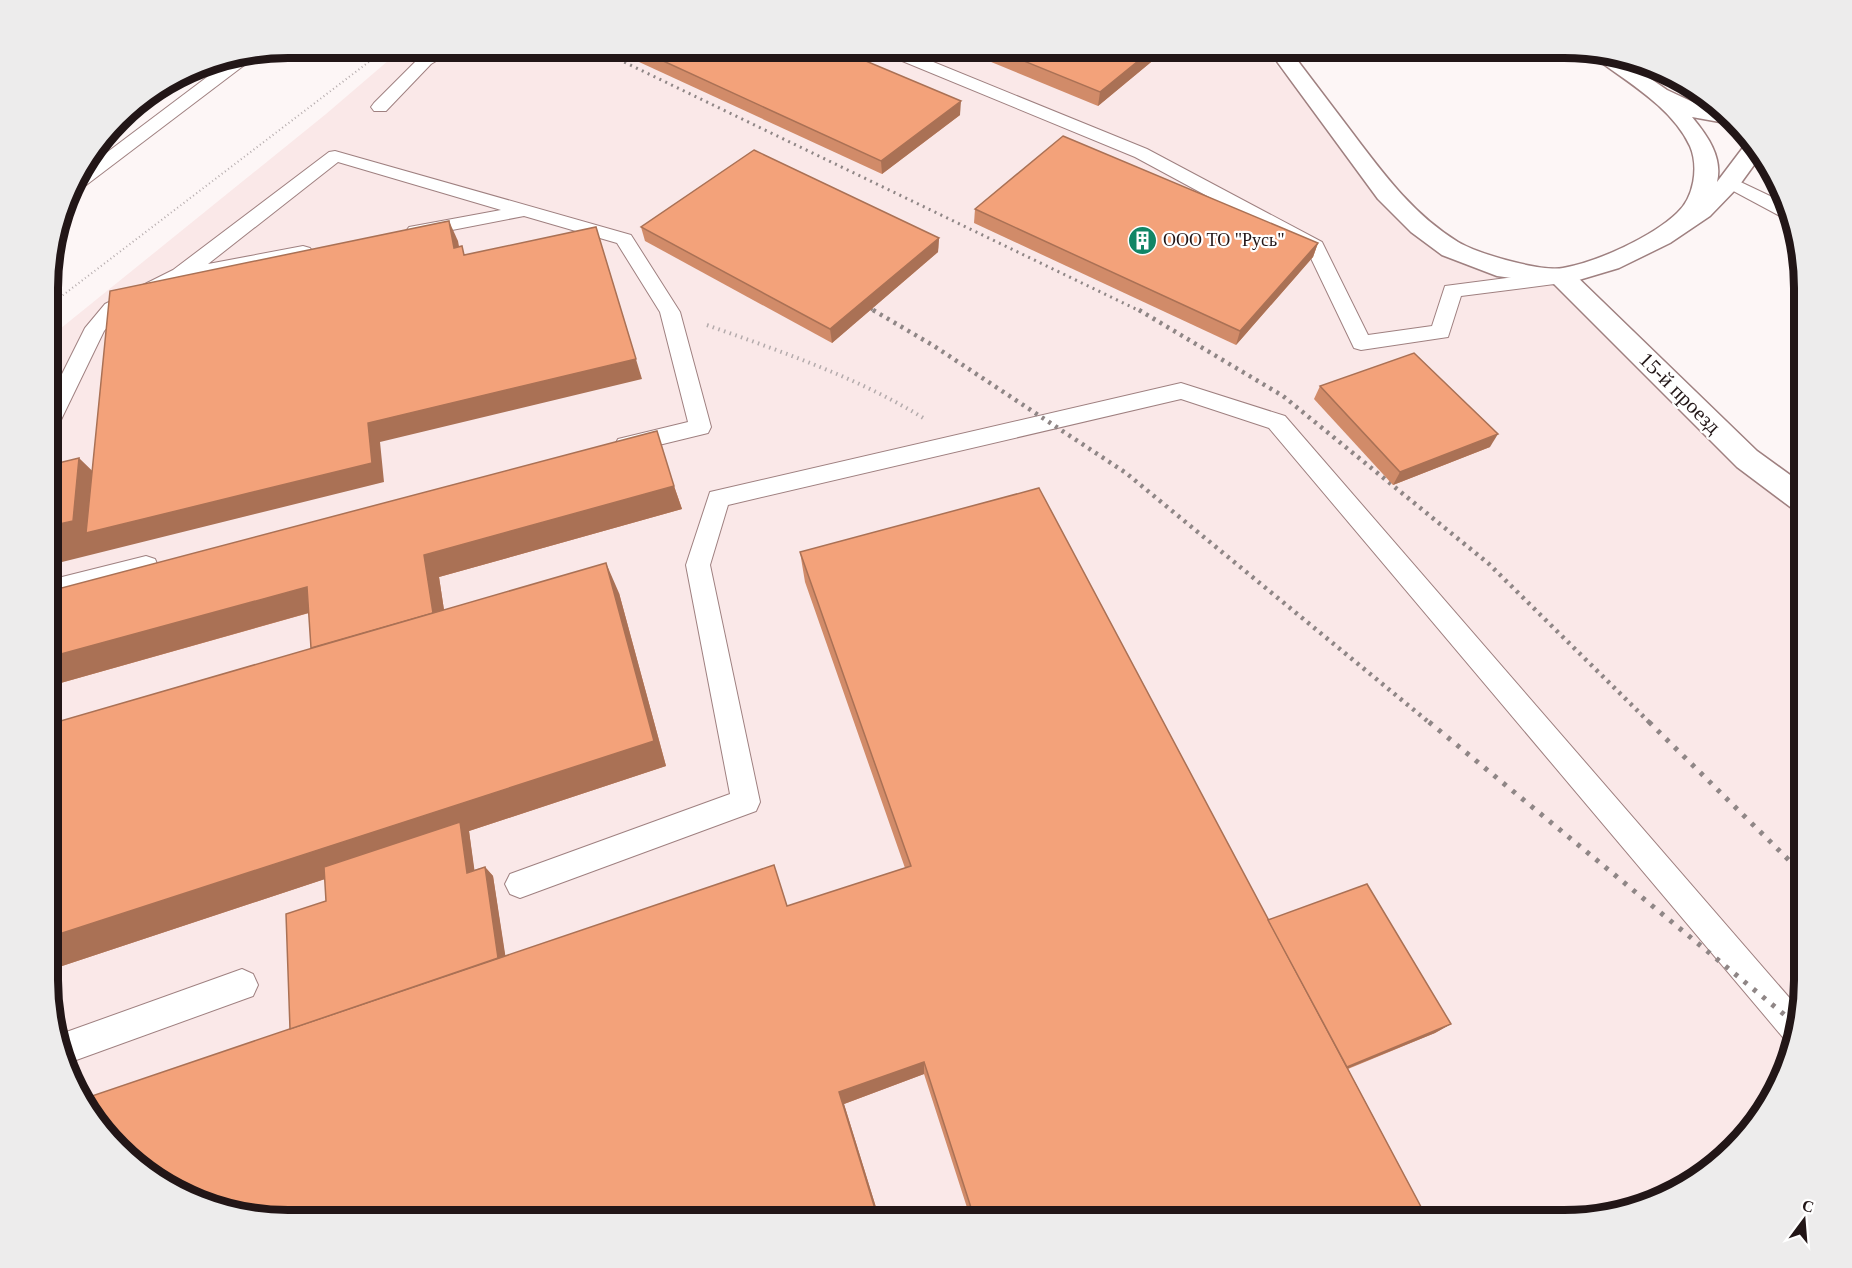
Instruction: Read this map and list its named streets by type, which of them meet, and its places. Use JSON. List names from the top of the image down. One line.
{"streets":{"main road":["15-й проезд"]},"places":{"building":["ООО ТО \"Русь\""]},"north":"top"}
